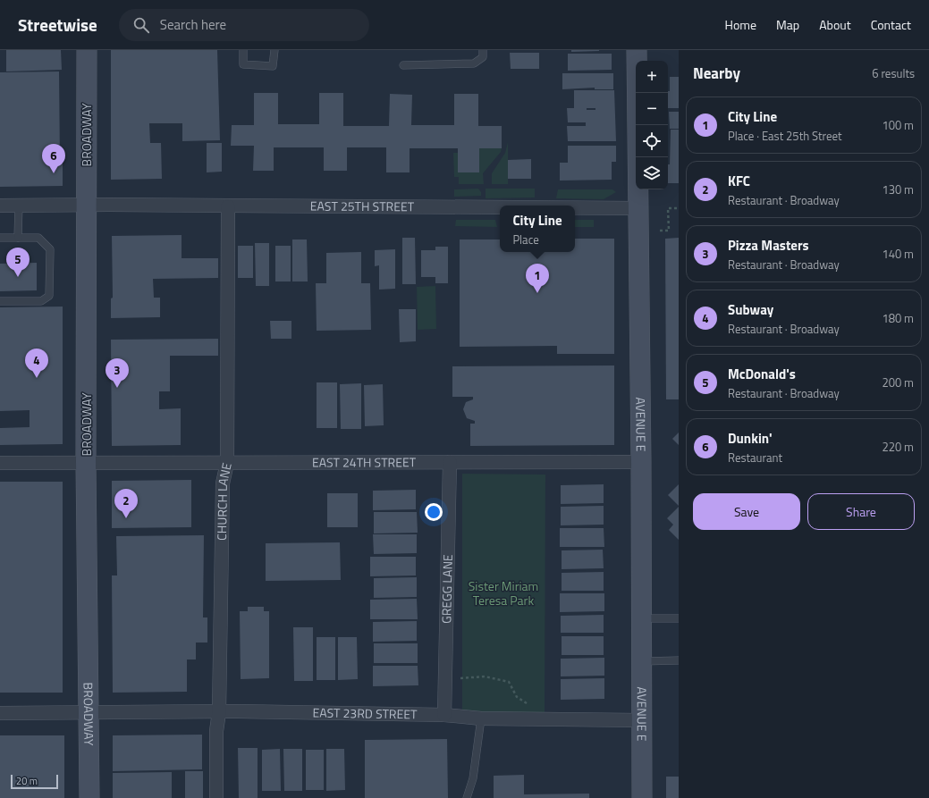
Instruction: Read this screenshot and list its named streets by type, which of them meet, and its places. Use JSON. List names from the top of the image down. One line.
{"streets":{"main road":["BROADWAY","AVENUE E"],"street":["EAST 25TH STREET","EAST 24TH STREET","CHURCH LANE","GREGG LANE","EAST 23RD STREET"]},"crossings":[["BROADWAY","EAST 25TH STREET"],["BROADWAY","EAST 24TH STREET"],["BROADWAY","EAST 23RD STREET"],["EAST 25TH STREET","AVENUE E"],["EAST 25TH STREET","CHURCH LANE"],["AVENUE E","EAST 24TH STREET"],["AVENUE E","EAST 23RD STREET"],["EAST 24TH STREET","CHURCH LANE"],["EAST 24TH STREET","GREGG LANE"],["CHURCH LANE","EAST 23RD STREET"],["GREGG LANE","EAST 23RD STREET"]],"parks":["Sister Miriam Teresa Park"],"scale_bar":"20 m","page":{"header":"Streetwise","search":"Search here","nav":["Home","Map","About","Contact"],"heading":["Nearby","6 results"],"map_buttons":["+","−"],"list":[{"mark":"1","name":"City Line","note":"Place · East 25th Street","value":"100 m"},{"mark":"2","name":"KFC","note":"Restaurant · Broadway","value":"130 m"},{"mark":"3","name":"Pizza Masters","note":"Restaurant · Broadway","value":"140 m"},{"mark":"4","name":"Subway","note":"Restaurant · Broadway","value":"180 m"},{"mark":"5","name":"McDonald's","note":"Restaurant · Broadway","value":"200 m"},{"mark":"6","name":"Dunkin'","note":"Restaurant","value":"220 m"}],"pins":["6","5","1","4","3","2"],"popup":["City Line","Place"],"buttons":["Save","Share"],"scale":"20 m"}}
